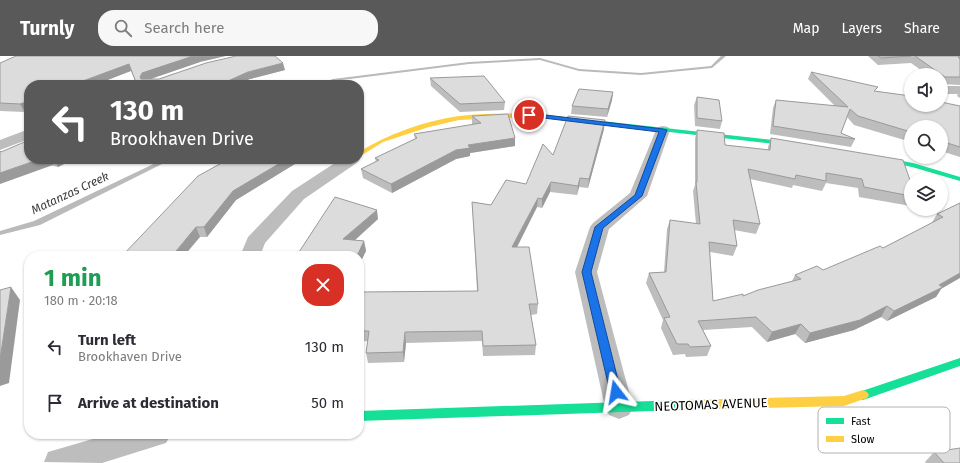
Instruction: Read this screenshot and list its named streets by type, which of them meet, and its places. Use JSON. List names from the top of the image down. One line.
{"streets":{"street":["NEOTOMAS AVENUE"]},"water":["Matanzas Creek"],"legend":["Fast","Slow"],"page":{"header":"Turnly","search":"Search here","nav":["Map","Layers","Share"],"turn":["130 m","Brookhaven Drive"],"heading":["1 min","180 m · 20:18"],"list":[{"name":"Turn left","note":"Brookhaven Drive","value":"130 m"},{"name":"Arrive at destination","value":"50 m"}]}}
